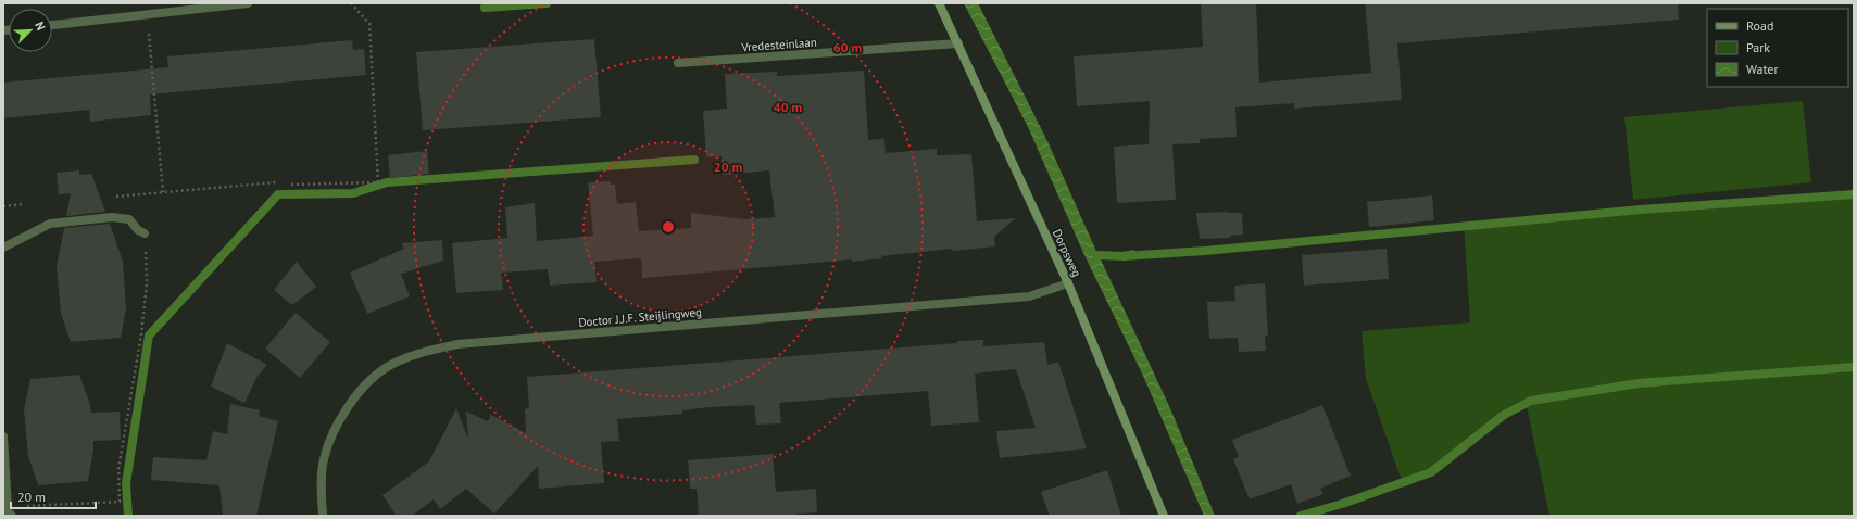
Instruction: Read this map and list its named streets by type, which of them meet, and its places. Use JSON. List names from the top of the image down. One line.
{"streets":{"street":["Vredesteinlaan","Dorpsweg","Doctor J.J.F. Steijlingweg"]},"crossings":[["Vredesteinlaan","Dorpsweg"],["Dorpsweg","Doctor J.J.F. Steijlingweg"]],"legend":["Road","Park","Water"],"scale_bar":"20 m","north":"top right","rings":["60 m","40 m","20 m"]}
